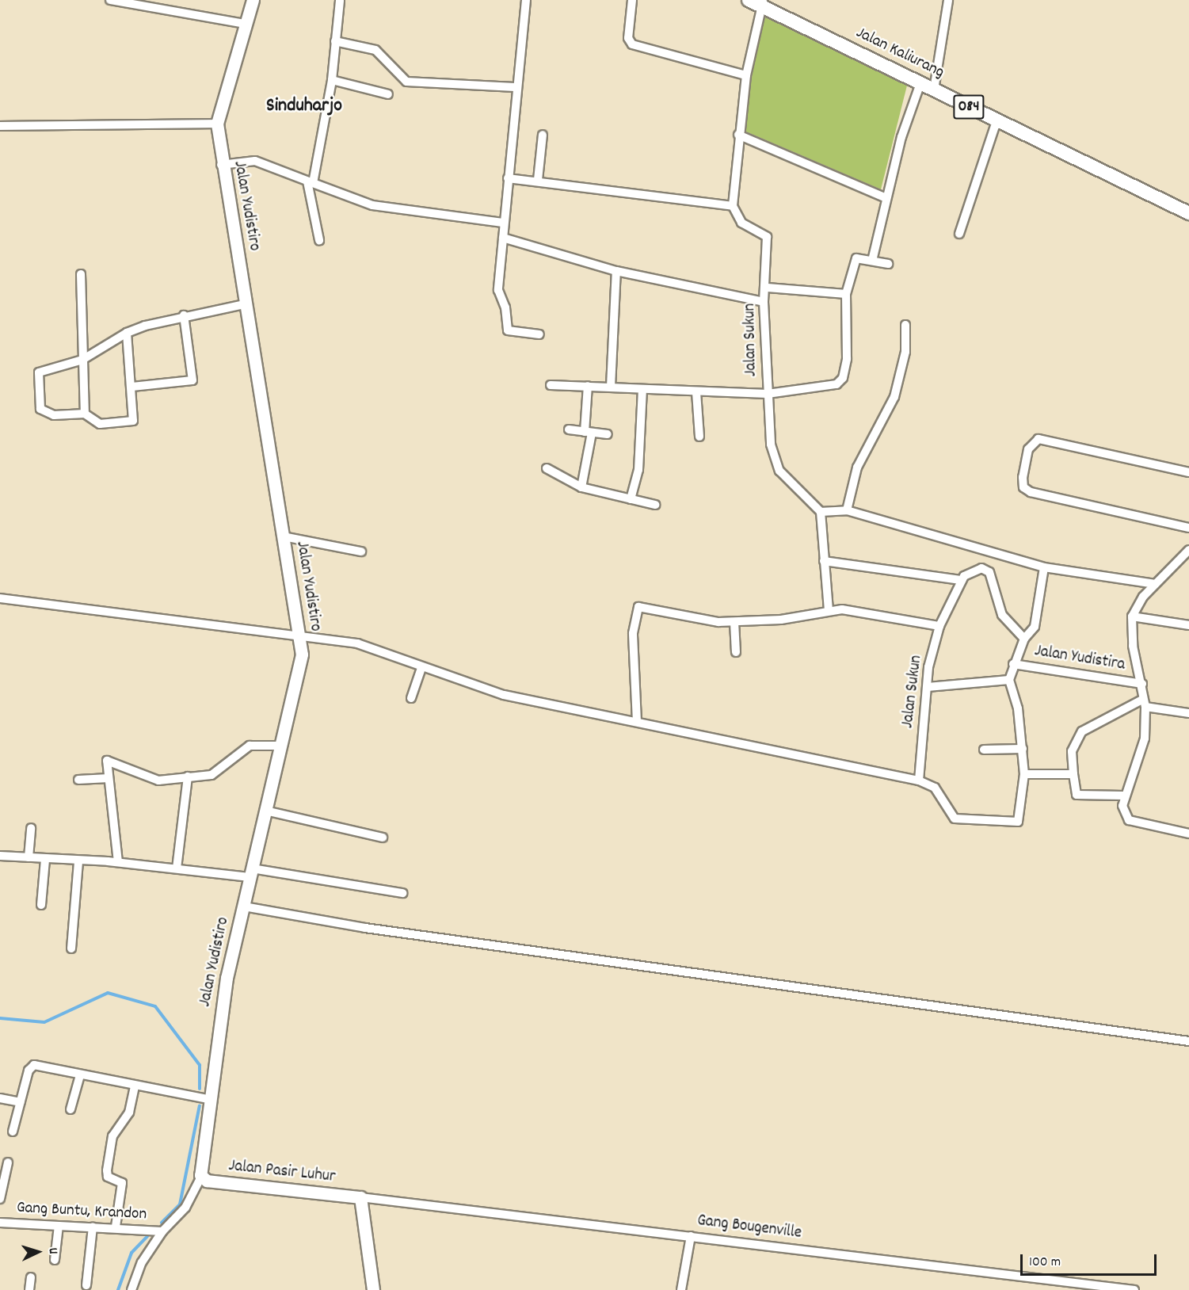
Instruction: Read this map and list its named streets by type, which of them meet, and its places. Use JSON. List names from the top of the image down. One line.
{"streets":{"main road":["Jalan Kaliurang","084"],"street":["Jalan Yudistiro","Jalan Sukun","Jalan Yudistira","Jalan Pasir Luhur","Gang Buntu, Krandon","Gang Bougenville"]},"crossings":[["Jalan Yudistiro","Jalan Pasir Luhur"],["Jalan Pasir Luhur","Gang Bougenville"]],"districts":["Sinduharjo"],"scale_bar":"100 m","north":"right"}
